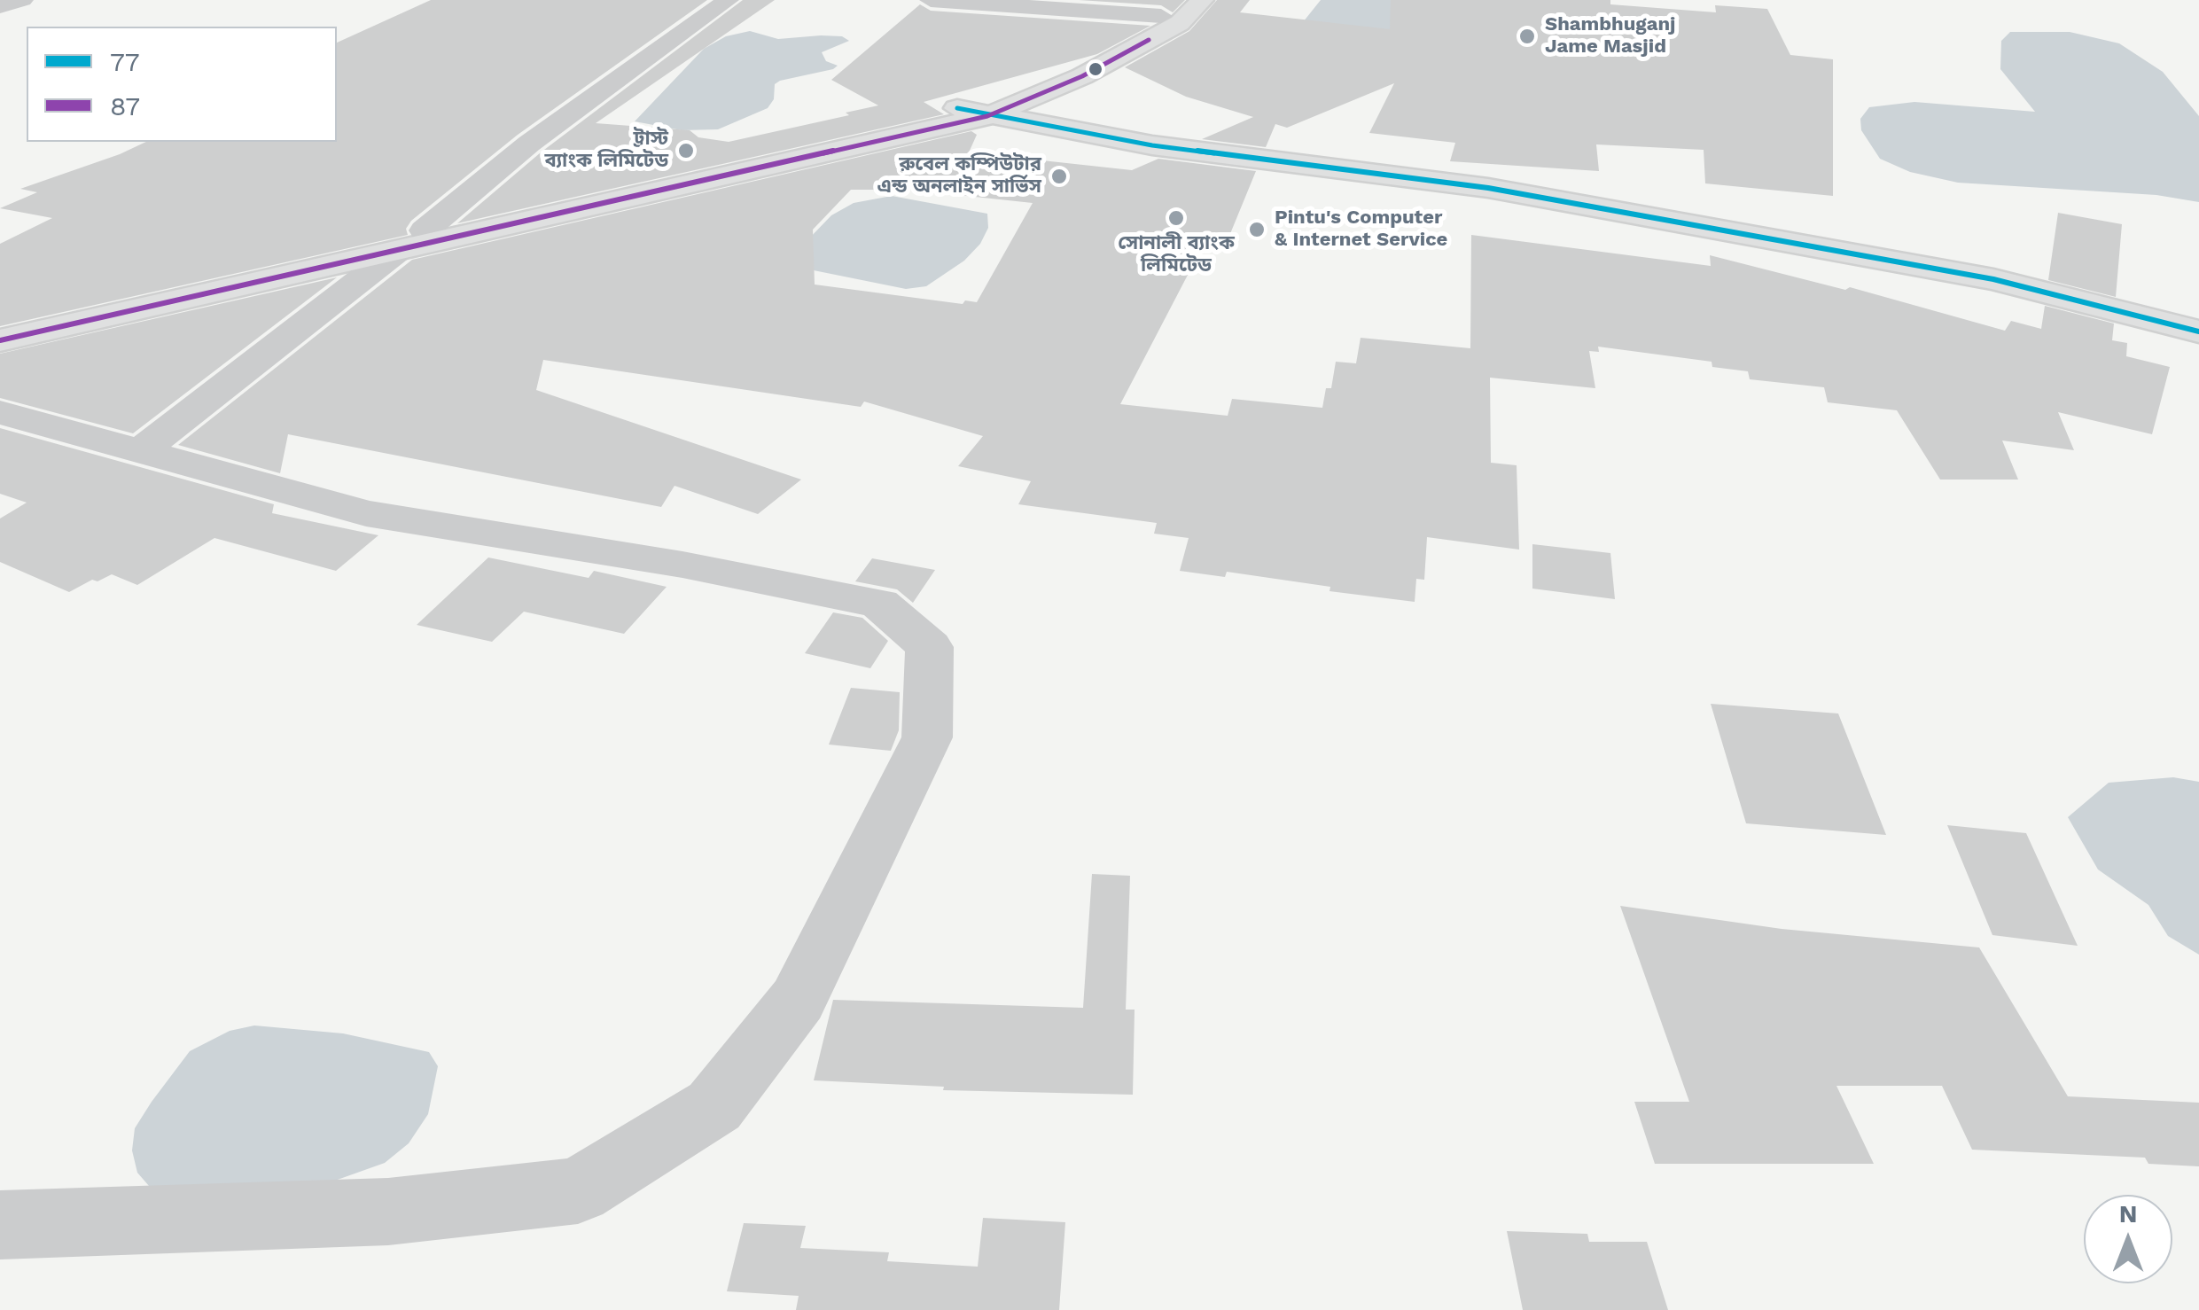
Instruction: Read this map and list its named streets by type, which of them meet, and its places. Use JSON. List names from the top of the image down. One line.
{"places":["Shambhuganj Jame Masjid","ট্রাস্ট ব্যাংক লিমিটেড","রুবেল কম্পিউটার এন্ড অনলাইন সার্ভিস","সোনালী ব্যাংক লিমিটেড","Pintu's Computer & Internet Service"],"lines":["transit line 87","transit line 77"],"legend":["77","87"],"north":"top"}
